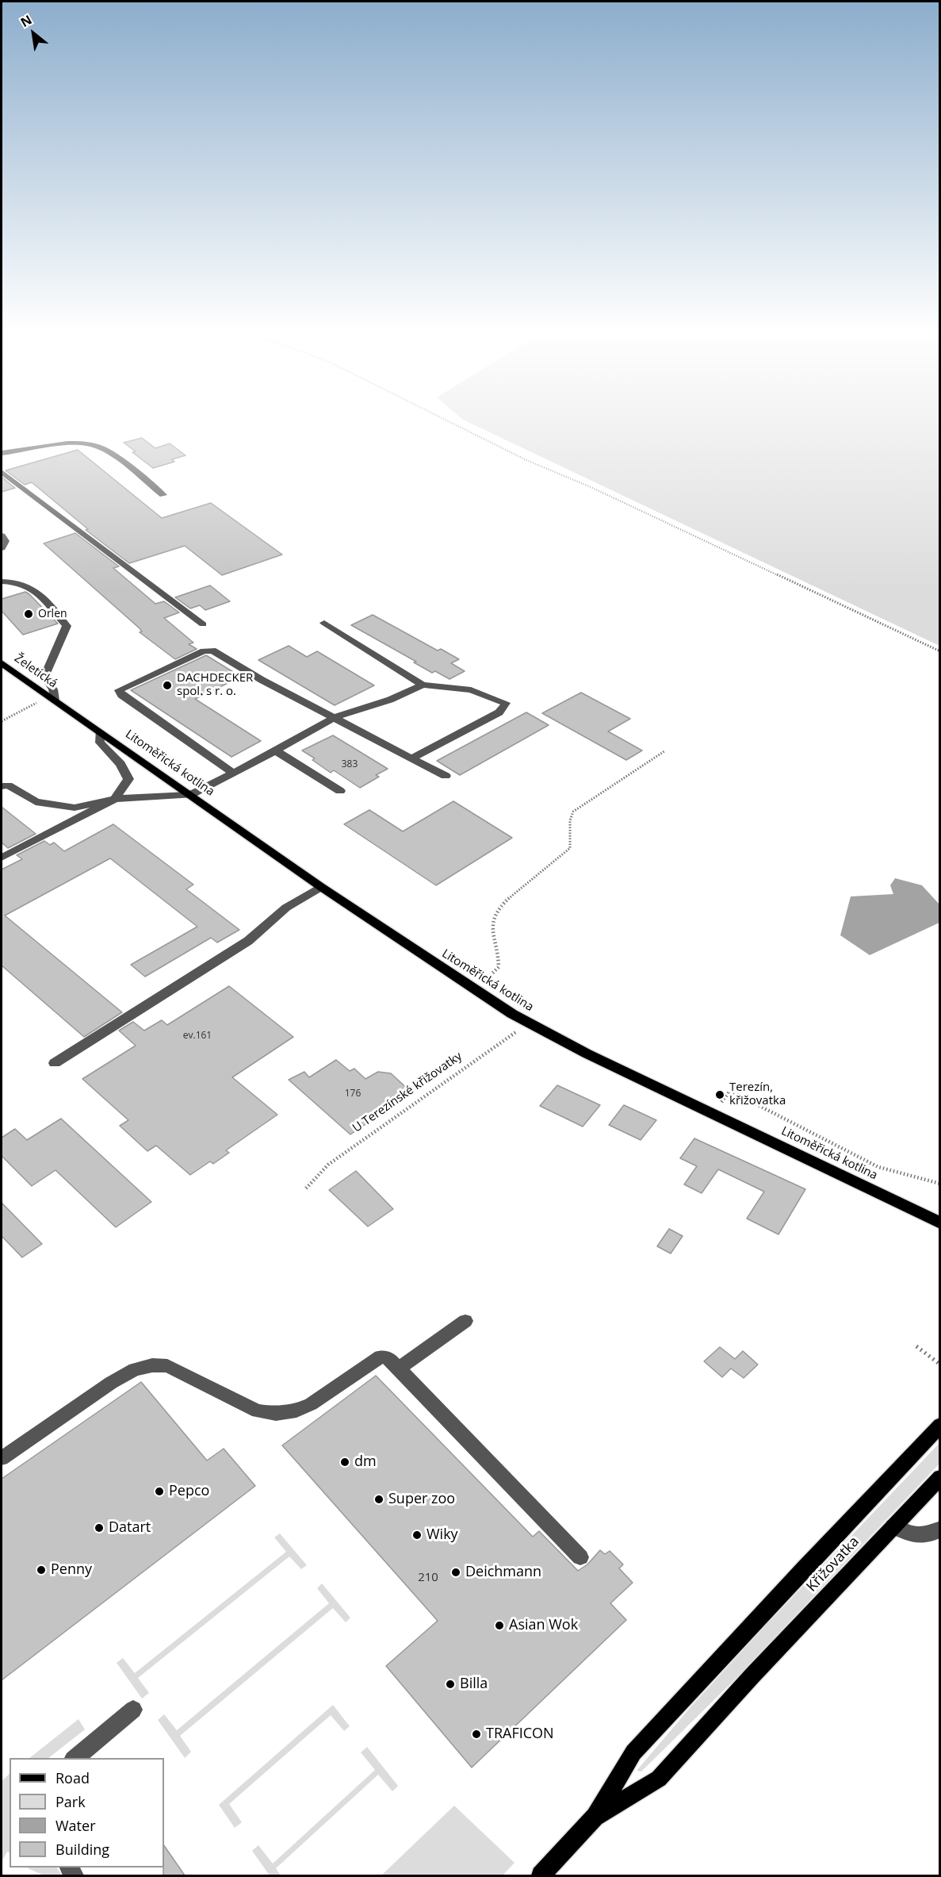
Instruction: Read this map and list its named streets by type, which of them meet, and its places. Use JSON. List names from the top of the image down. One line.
{"streets":{"main road":["Želetická","Litoměřická kotlina","Křižovatka"],"path":["U Terezínské křižovatky"]},"crossings":[["Želetická","Litoměřická kotlina"],["Litoměřická kotlina","U Terezínské křižovatky"]],"places":["Orlen","DACHDECKER spol. s r. o.","Terezín, křižovatka","dm","Pepco","Super zoo","Datart","Wiky","Penny","Deichmann","Asian Wok","Billa","TRAFICON"],"house_numbers":["383","ev.161","176","210"],"legend":["Road","Park","Water","Building"],"north":"top left"}
